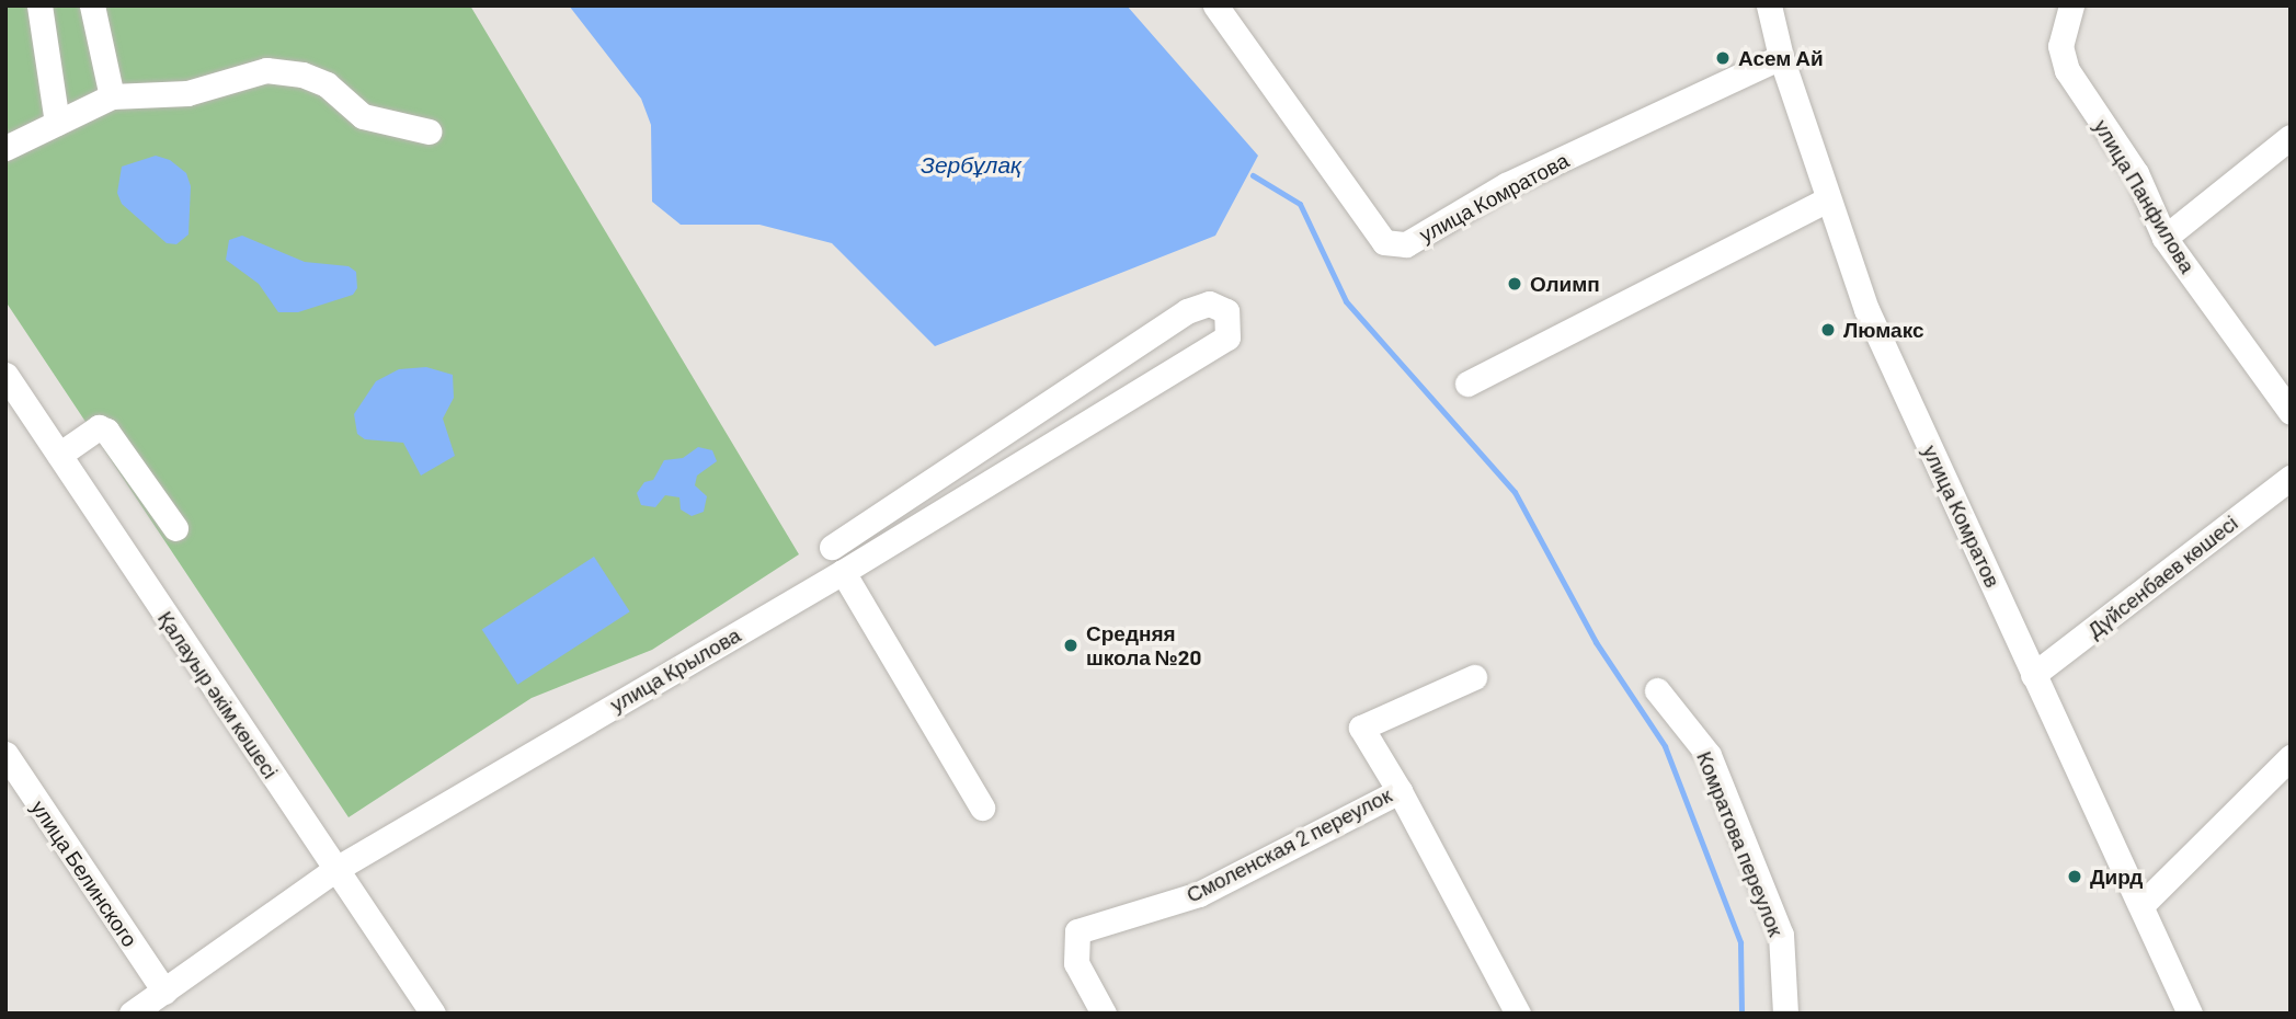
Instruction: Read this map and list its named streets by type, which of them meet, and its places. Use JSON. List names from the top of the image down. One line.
{"streets":{"street":["улица Панфилова","улица Комратова","улица Комратов","Дүйсенбаев көшесі","улица Крылова","Қалауыр әкім көшесі","Комратова переулок","Смоленская 2 переулок","улица Белинского"]},"crossings":[["улица Комратова","улица Комратов"],["улица Комратов","Дүйсенбаев көшесі"],["улица Крылова","Қалауыр әкім көшесі"],["улица Крылова","улица Белинского"]],"water":["Зербұлақ"],"places":["Асем Ай","Олимп","Люмакс","Средняя школа №20","Дирд"]}
